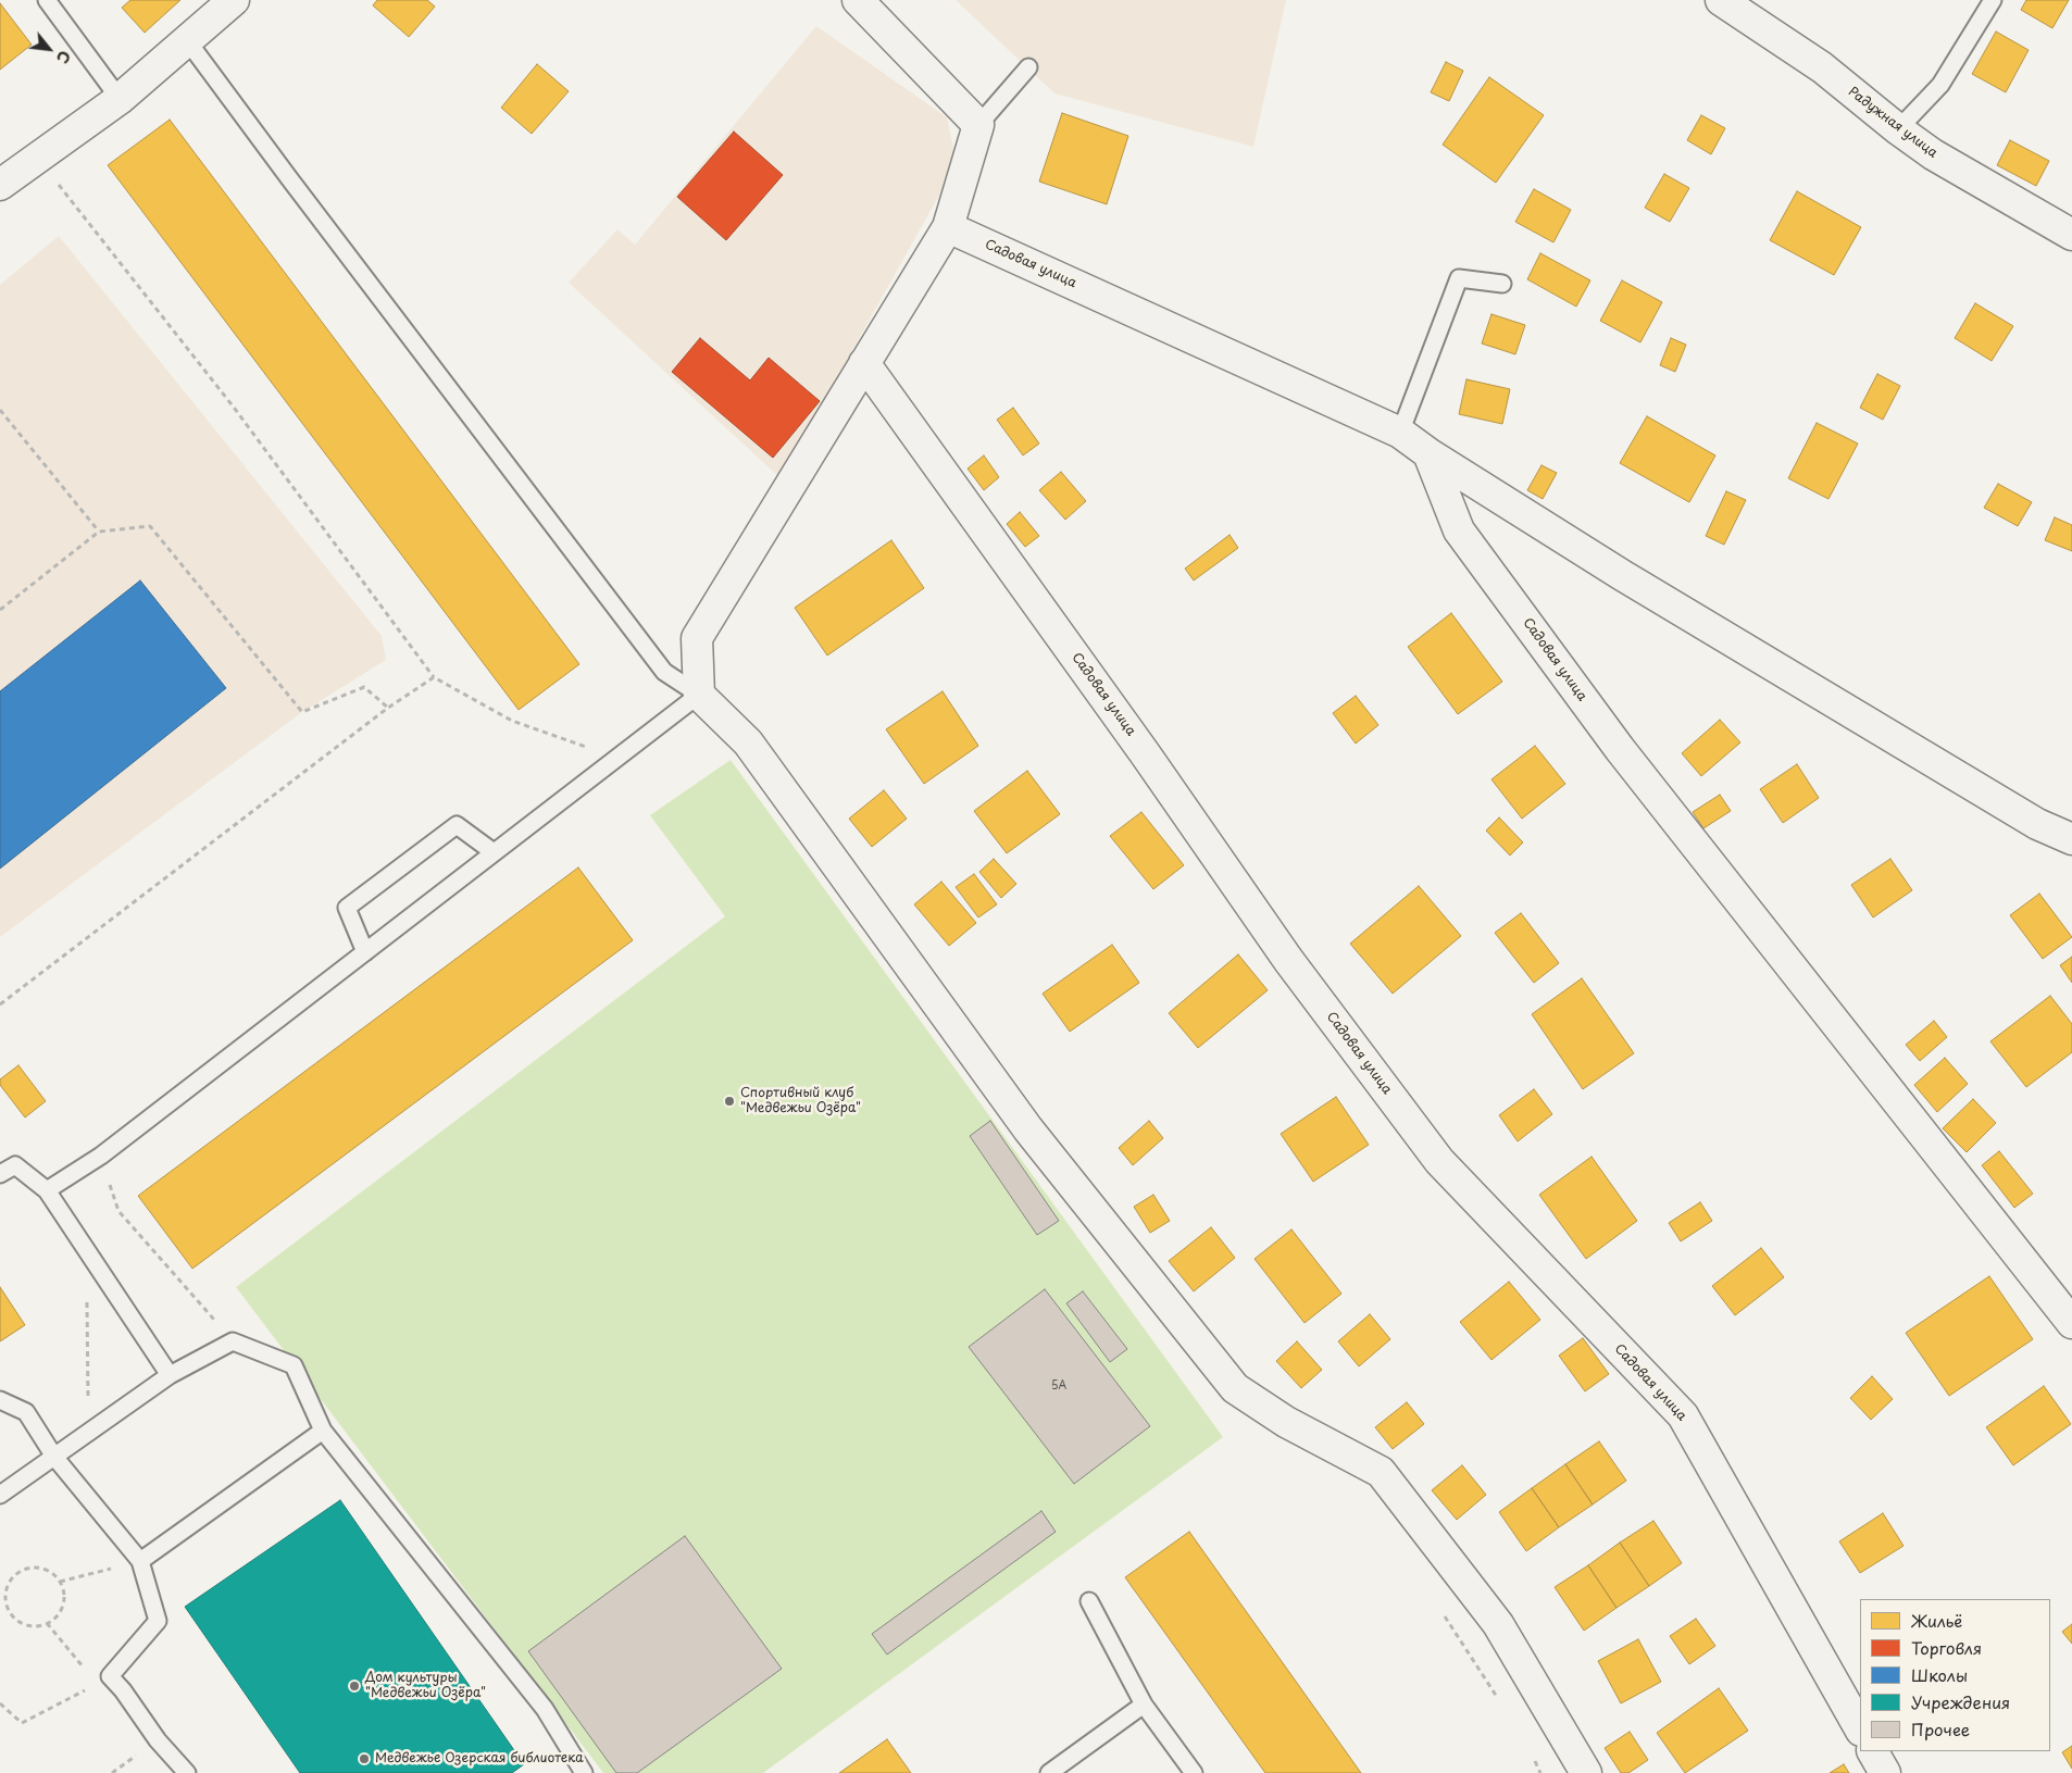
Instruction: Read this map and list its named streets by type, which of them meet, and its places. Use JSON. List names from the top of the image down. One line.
{"streets":{"street":["Радужная улица","Садовая улица"]},"places":["Спортивный клуб \"Медвежьи Озёра\"","Дом культуры \"Медвежьи Озёра\"","Медвежье Озерская библиотека"],"house_numbers":["5А"],"legend":["Жильё","Торговля","Школы","Учреждения","Прочее"],"north":"bottom right"}
